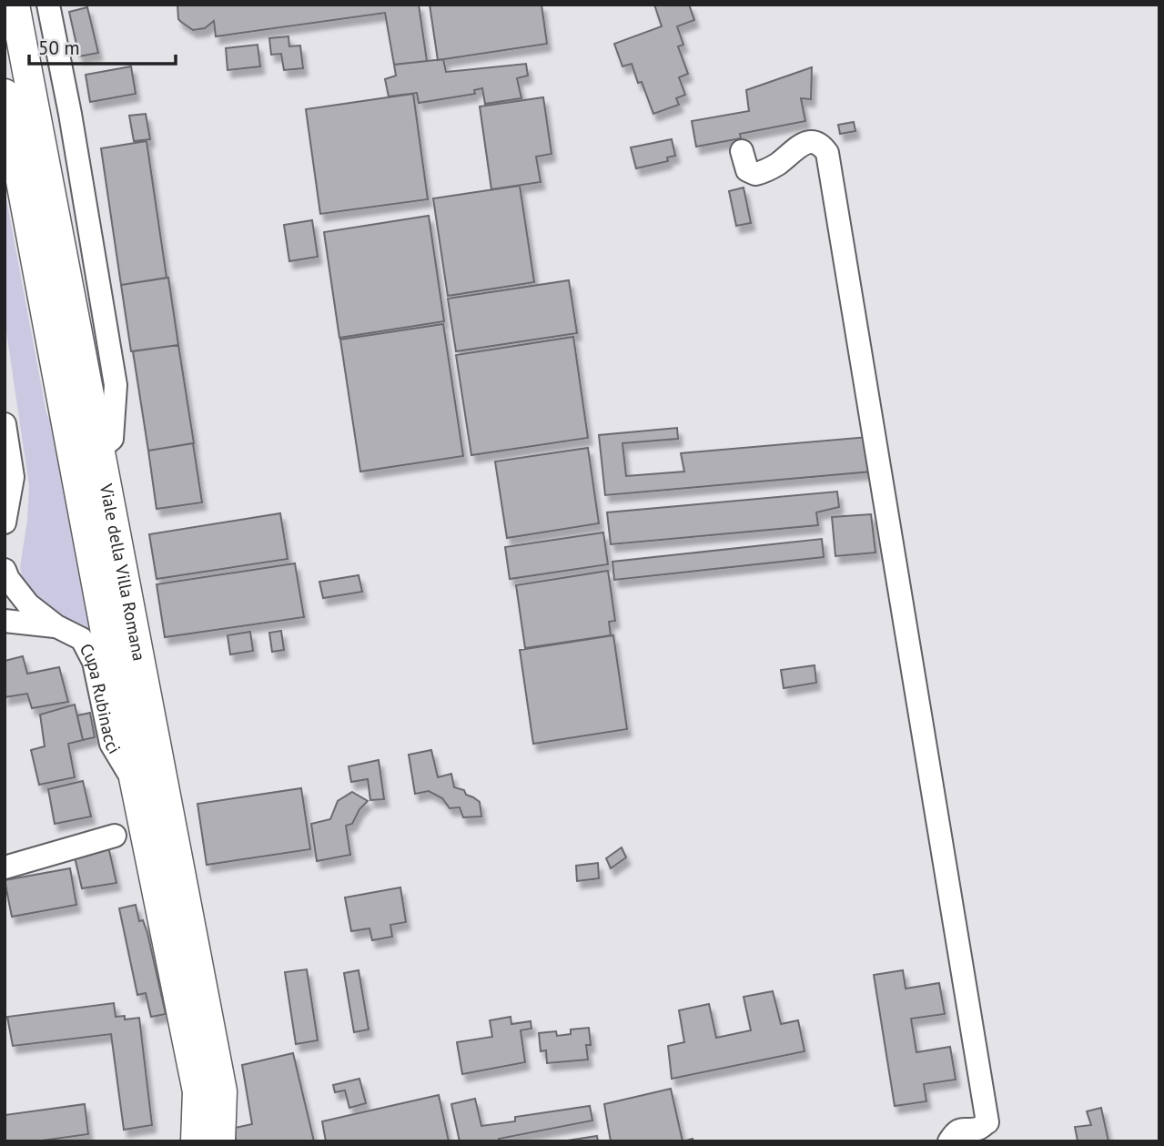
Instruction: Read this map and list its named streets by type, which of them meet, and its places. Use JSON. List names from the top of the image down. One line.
{"streets":{"main road":["Viale della Villa Romana"],"street":["Cupa Rubinacci"]},"crossings":[["Viale della Villa Romana","Cupa Rubinacci"]],"scale_bar":"50 m"}
